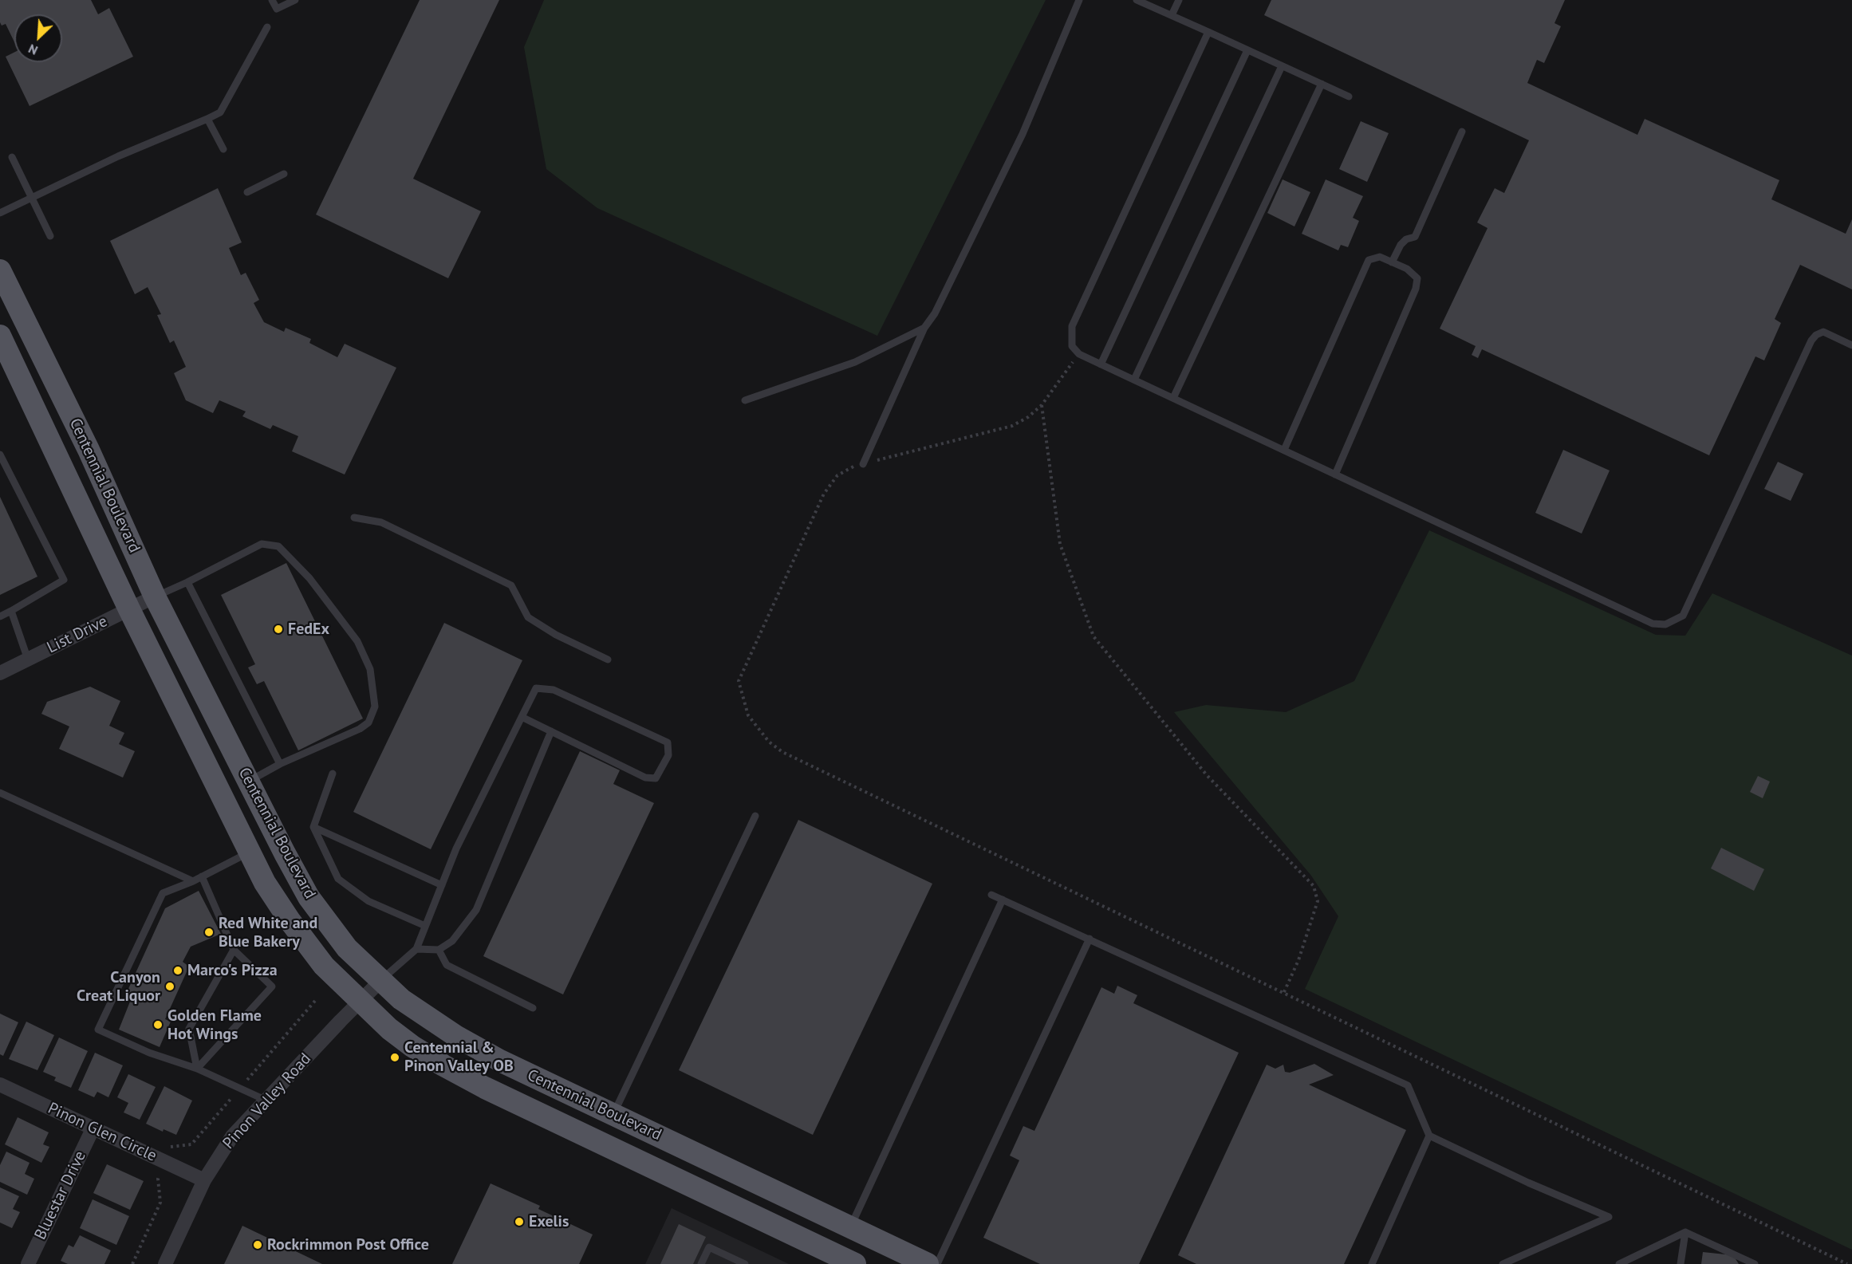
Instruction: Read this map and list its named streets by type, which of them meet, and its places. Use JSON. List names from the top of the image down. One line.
{"streets":{"main road":["Centennial Boulevard"],"street":["List Drive","Pinon Valley Road","Pinon Glen Circle","Bluestar Drive"]},"crossings":[["Centennial Boulevard","List Drive"],["Centennial Boulevard","Pinon Valley Road"],["Pinon Valley Road","Pinon Glen Circle"],["Pinon Glen Circle","Bluestar Drive"]],"places":["FedEx","Red White and Blue Bakery","Marco's Pizza","Canyon Creat Liquor","Golden Flame Hot Wings","Centennial & Pinon Valley OB","Exelis","Rockrimmon Post Office"],"north":"bottom left"}
